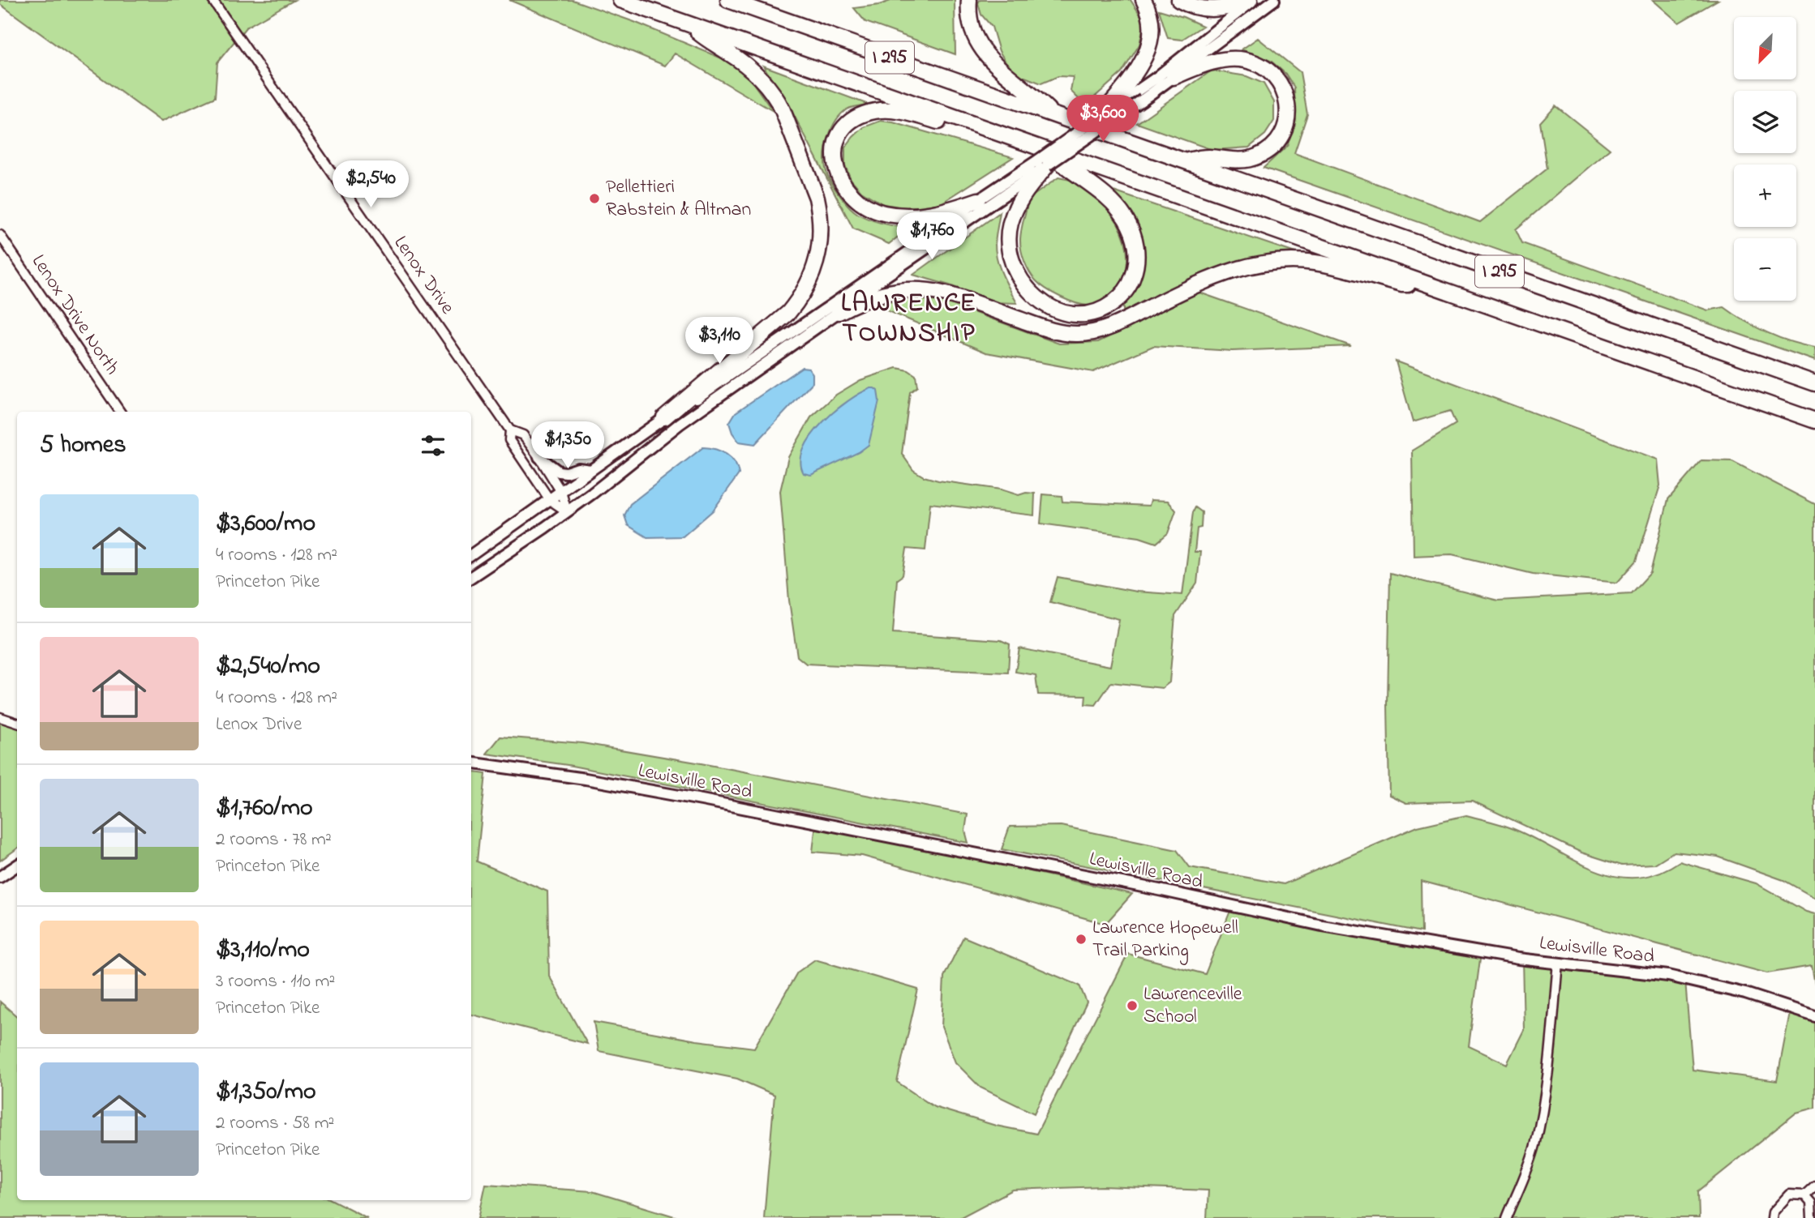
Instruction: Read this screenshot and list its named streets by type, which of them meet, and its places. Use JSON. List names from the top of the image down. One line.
{"streets":{"highway":["I 295"],"main road":["Lewisville Road"],"street":["Lenox Drive","Lenox Drive North"]},"districts":["LAWRENCE TOWNSHIP"],"places":["Pellettieri Rabstein & Altman","Lawrence Hopewell Trail Parking","Lawrenceville School"],"north":"bottom left","page":{"map_buttons":["+","−"],"price":["$3,600","$2,540","$1,760","$3,110","$1,350"],"heading":"5 homes","list":[{"name":"$3,600/mo","note":"4 rooms · 128 m² · Princeton Pike"},{"name":"$2,540/mo","note":"4 rooms · 128 m² · Lenox Drive"},{"name":"$1,760/mo","note":"2 rooms · 78 m² · Princeton Pike"},{"name":"$3,110/mo","note":"3 rooms · 110 m² · Princeton Pike"},{"name":"$1,350/mo","note":"2 rooms · 58 m² · Princeton Pike"}]}}
